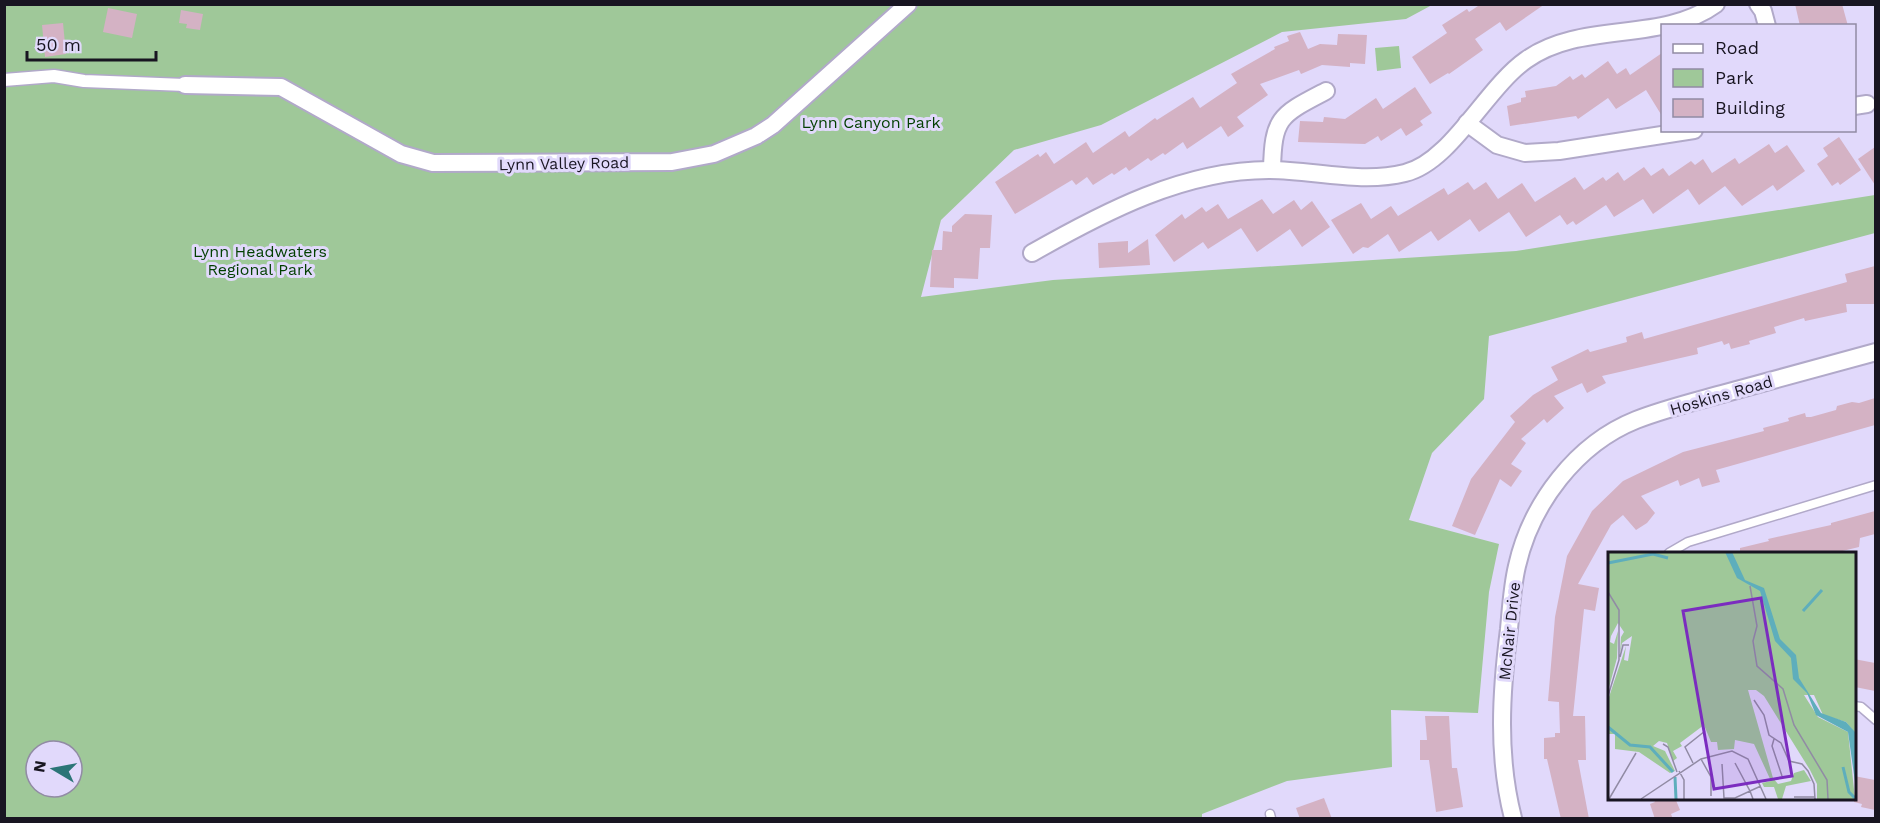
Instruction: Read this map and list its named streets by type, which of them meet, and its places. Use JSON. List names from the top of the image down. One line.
{"streets":{"street":["Lynn Valley Road","Hoskins Road","McNair Drive"]},"crossings":[["Hoskins Road","McNair Drive"]],"parks":["Lynn Canyon Park","Lynn Headwaters Regional Park"],"legend":["Road","Park","Building"],"scale_bar":"50 m","north":"left"}
